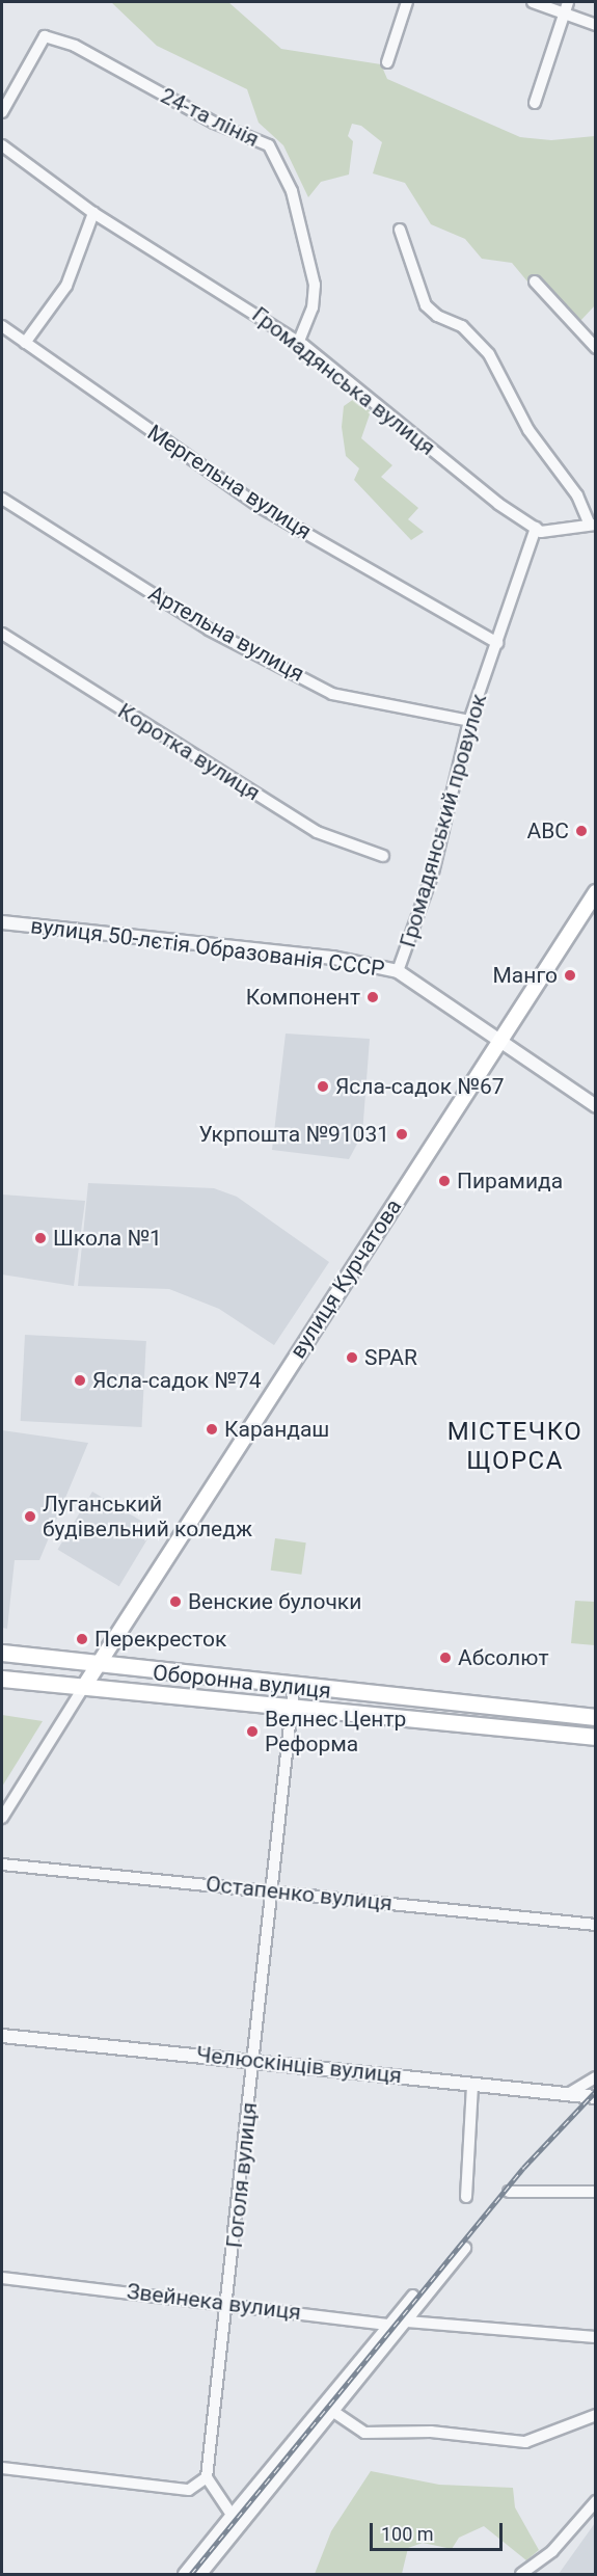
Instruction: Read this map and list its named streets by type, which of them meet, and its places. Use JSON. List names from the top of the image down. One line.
{"streets":{"main road":["вулиця Курчатова","Оборонна вулиця"],"street":["24-та лінія","Громадянська вулиця","Мергельна вулиця","Артельна вулиця","Коротка вулиця","Громадянський провулок","вулиця 50-лєтія Образованія СССР","Остапенко вулиця","Челюскінців вулиця","Гоголя вулиця","Звейнека вулиця"]},"crossings":[["24-та лінія","Громадянська вулиця"],["Громадянська вулиця","Громадянський провулок"],["Мергельна вулиця","Громадянський провулок"],["Артельна вулиця","Громадянський провулок"],["Громадянський провулок","вулиця 50-лєтія Образованія СССР"],["вулиця 50-лєтія Образованія СССР","вулиця Курчатова"],["вулиця Курчатова","Оборонна вулиця"],["Оборонна вулиця","Гоголя вулиця"],["Остапенко вулиця","Гоголя вулиця"],["Челюскінців вулиця","Гоголя вулиця"],["Гоголя вулиця","Звейнека вулиця"]],"districts":["МІСТЕЧКО ЩОРСА"],"places":["ABC","Манго","Компонент","Ясла-садок №67","Укрпошта №91031","Пирамида","Школа №1","SPAR","Ясла-садок №74","Карандаш","Луганський будівельний коледж","Венские булочки","Перекресток","Абсолют","Велнес Центр Реформа"],"scale_bar":"100 m"}
